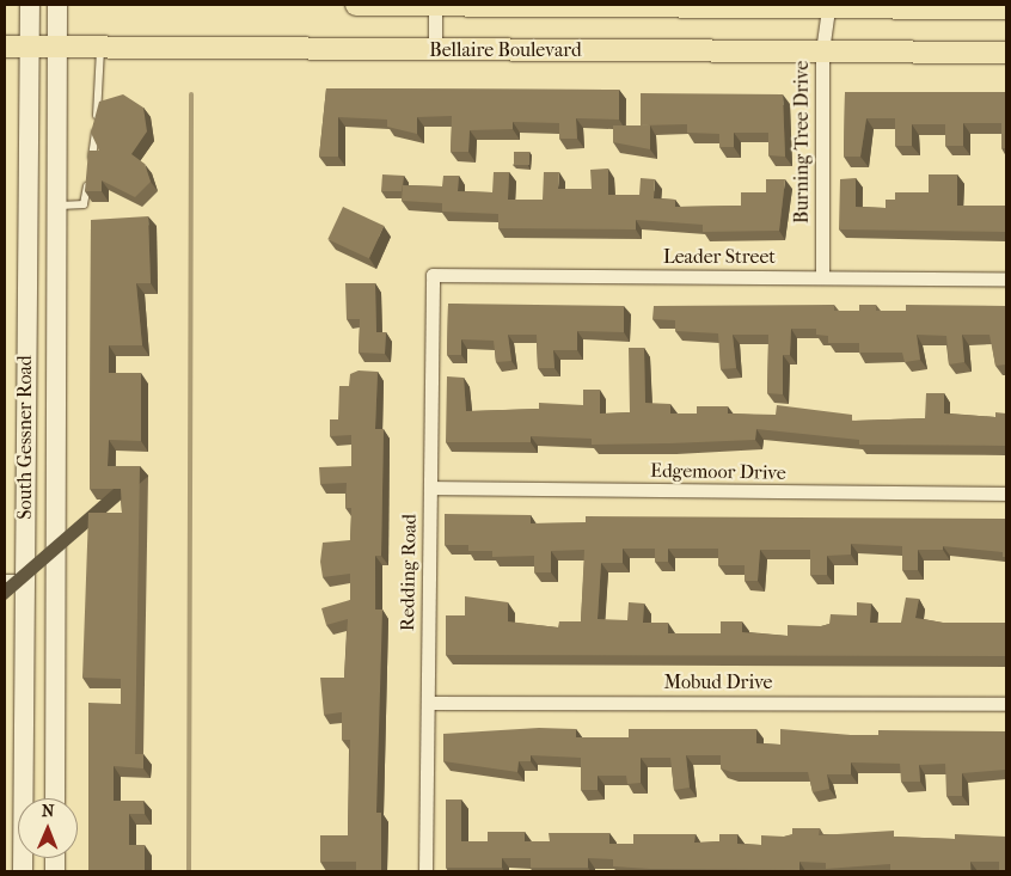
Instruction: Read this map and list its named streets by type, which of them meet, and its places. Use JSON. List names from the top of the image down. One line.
{"streets":{"main road":["Bellaire Boulevard","South Gessner Road"],"street":["Burning Tree Drive","Leader Street","Edgemoor Drive","Redding Road","Mobud Drive"]},"crossings":[["Bellaire Boulevard","Burning Tree Drive"],["Bellaire Boulevard","South Gessner Road"],["Burning Tree Drive","Leader Street"],["Leader Street","Redding Road"],["Edgemoor Drive","Redding Road"],["Redding Road","Mobud Drive"]],"north":"top"}
